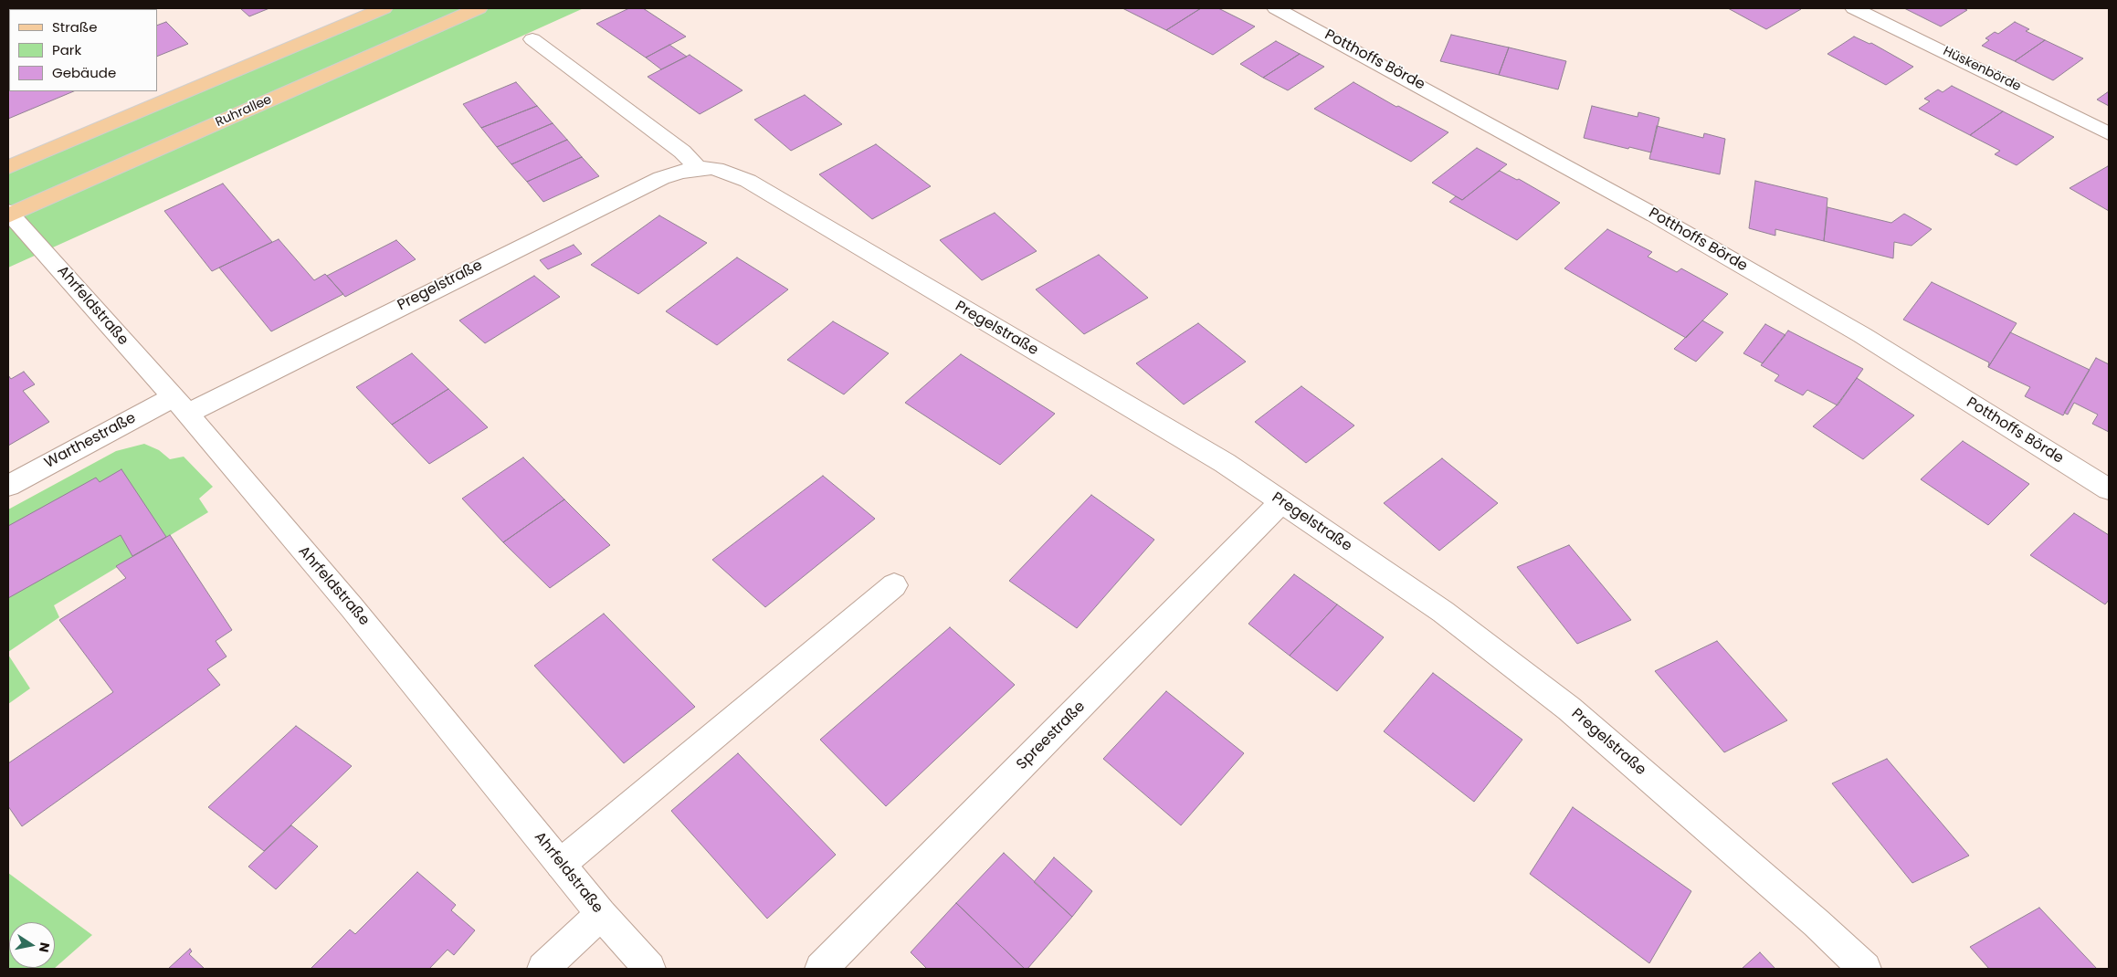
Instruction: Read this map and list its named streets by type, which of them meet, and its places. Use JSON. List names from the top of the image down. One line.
{"streets":{"main road":["Ruhrallee"],"street":["Potthoffs Börde","Hüskenbörde","Pregelstraße","Ahrfeldstraße","Warthestraße","Spreestraße"]},"crossings":[["Ruhrallee","Ahrfeldstraße"],["Pregelstraße","Ahrfeldstraße"],["Pregelstraße","Warthestraße"],["Pregelstraße","Spreestraße"],["Ahrfeldstraße","Warthestraße"]],"legend":["Straße","Park","Gebäude"],"north":"right"}
